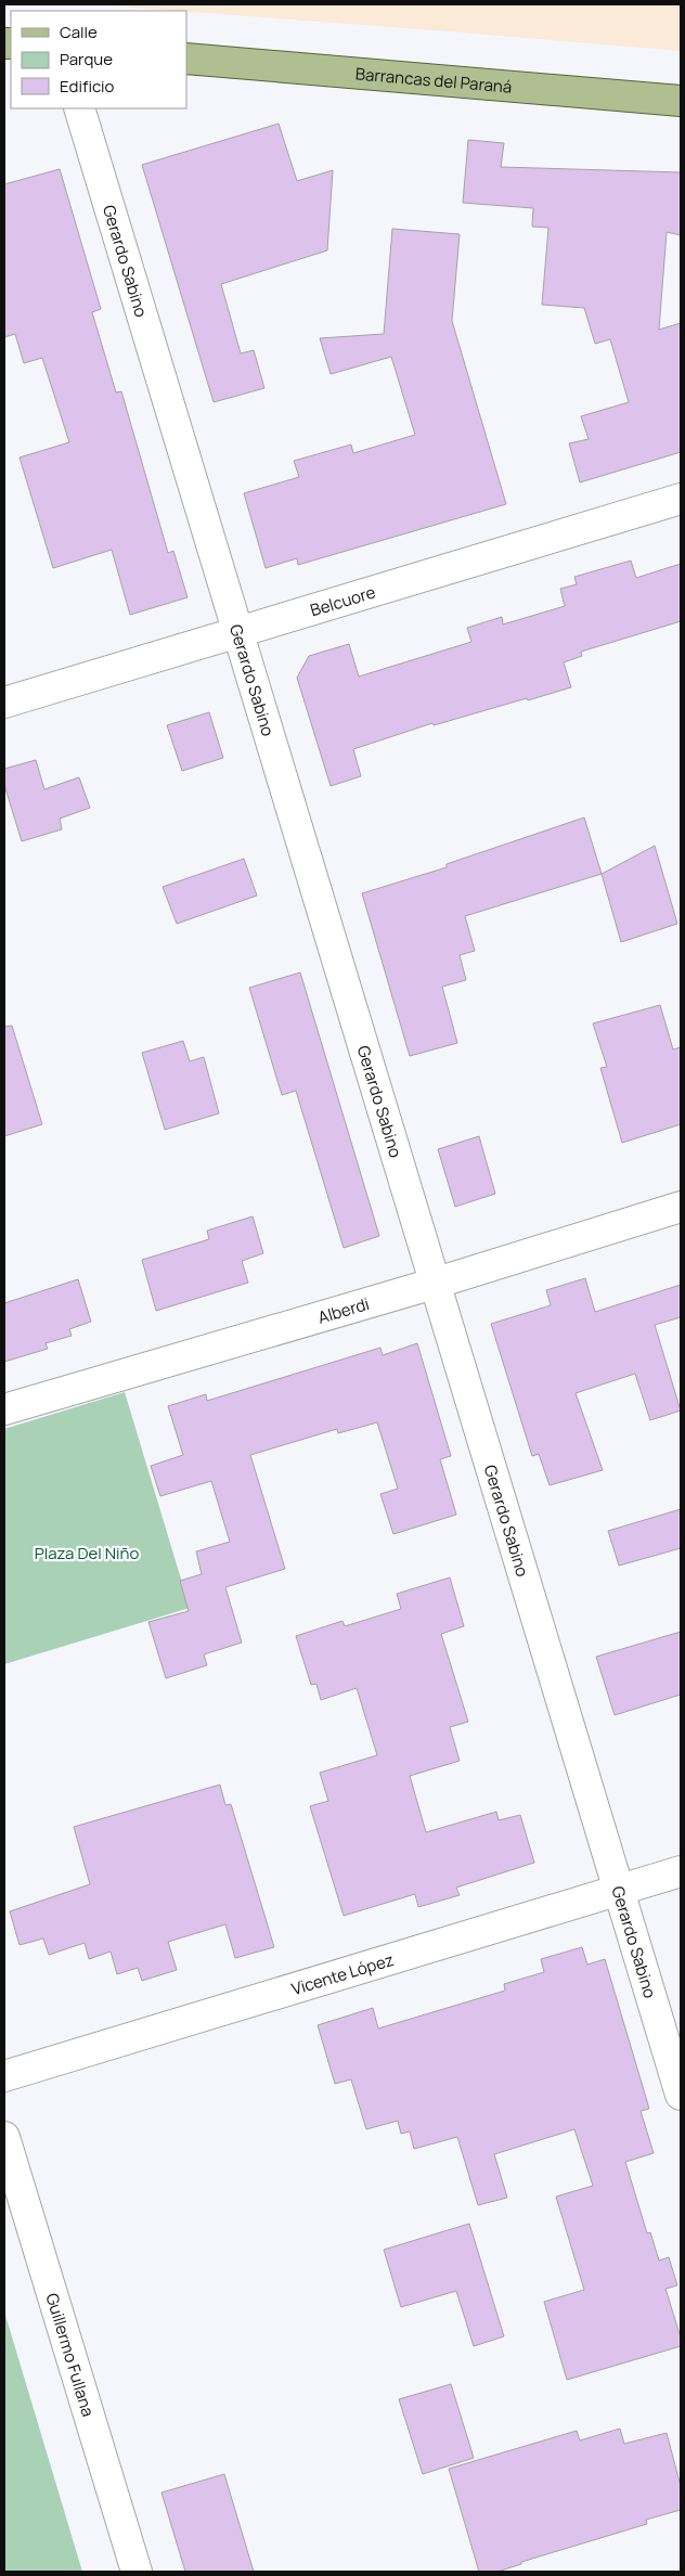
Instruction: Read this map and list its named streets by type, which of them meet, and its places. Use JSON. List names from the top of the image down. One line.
{"streets":{"main road":["Barrancas del Paraná"],"street":["Gerardo Sabino","Belcuore","Alberdi","Vicente López","Guillermo Fullana"]},"crossings":[["Gerardo Sabino","Belcuore"],["Gerardo Sabino","Alberdi"],["Gerardo Sabino","Vicente López"]],"parks":["Plaza Del Niño"],"legend":["Calle","Parque","Edificio"]}
